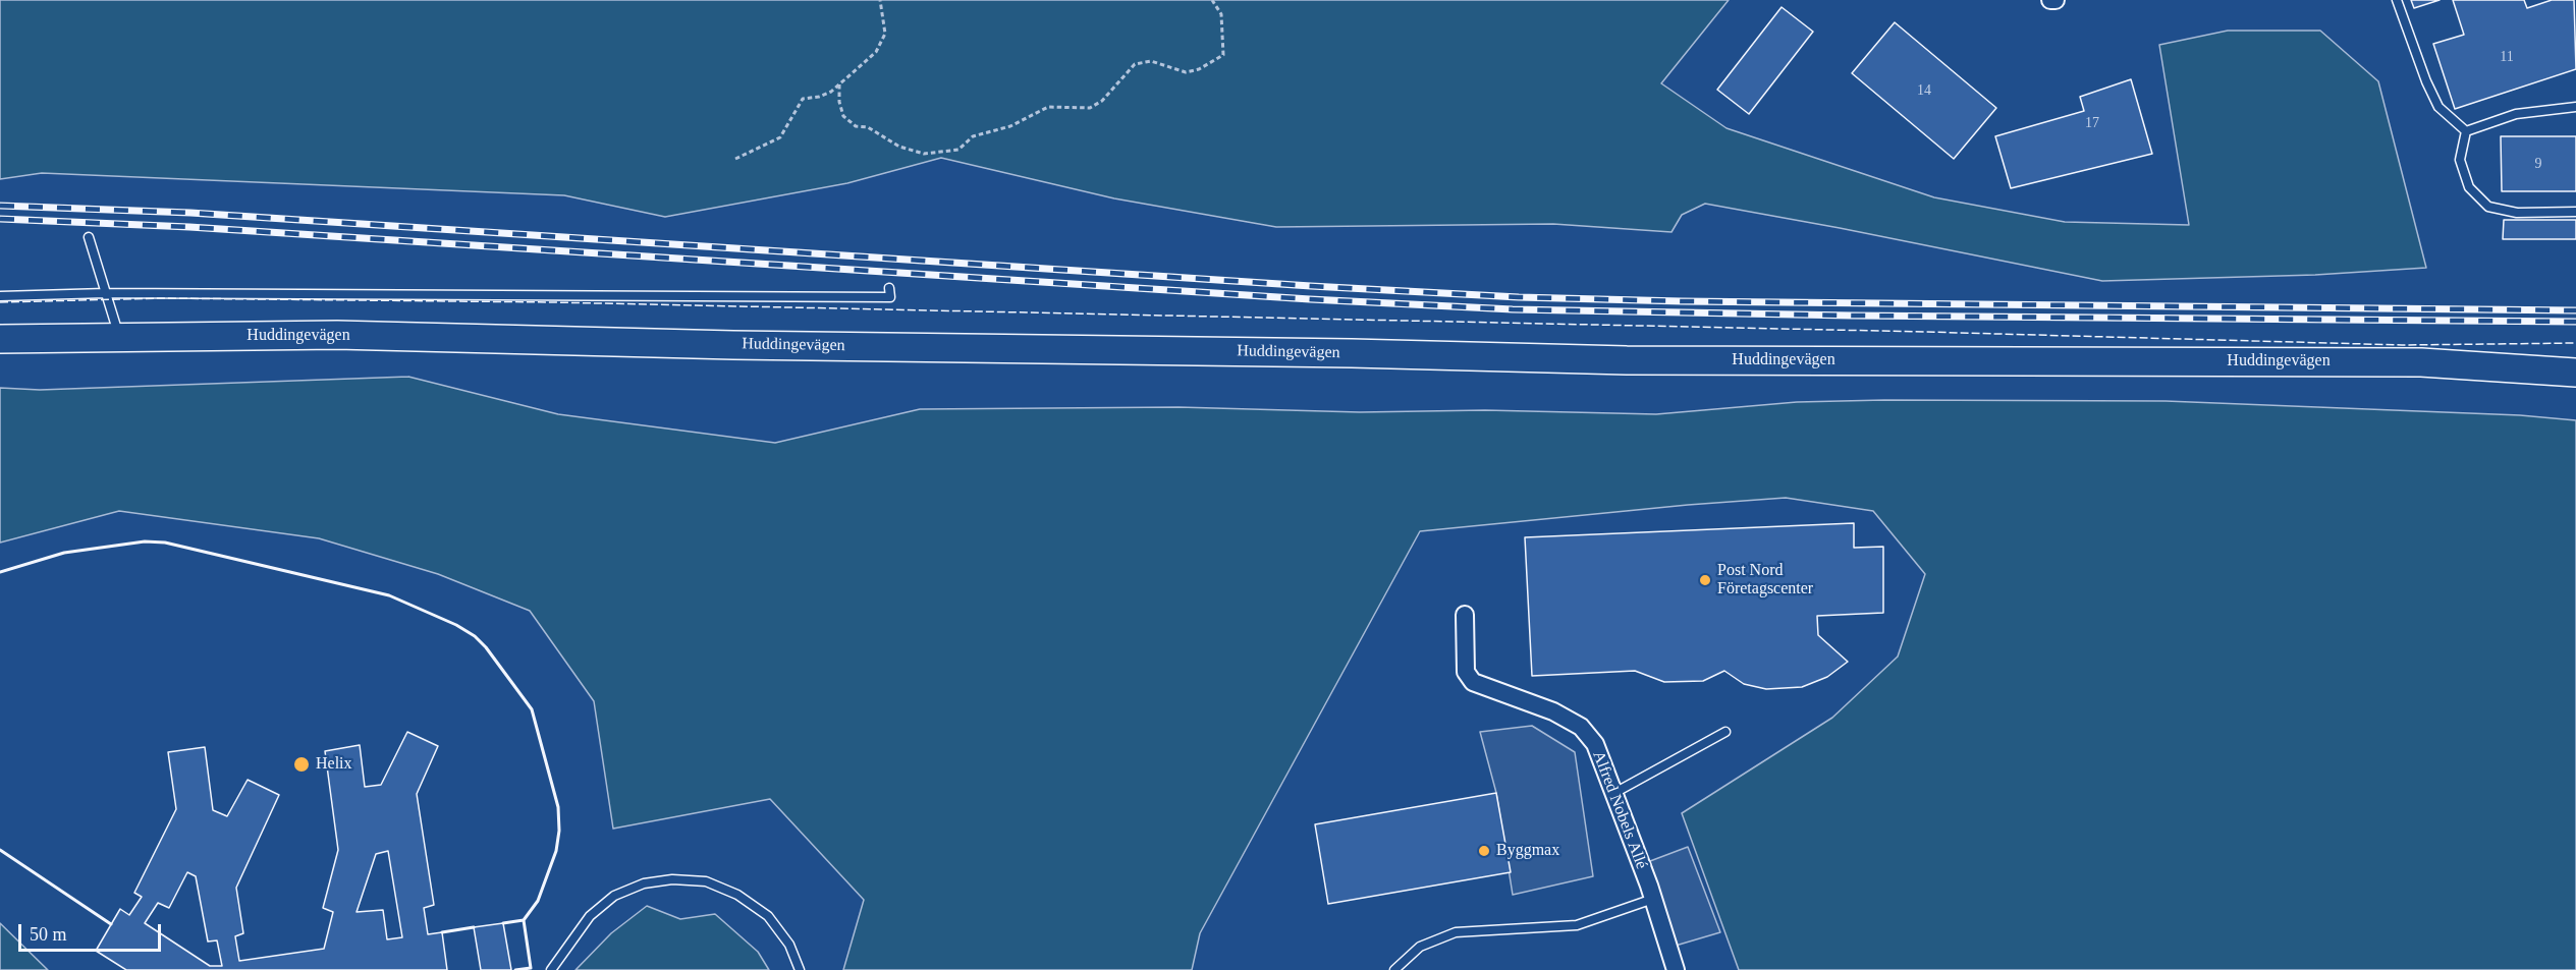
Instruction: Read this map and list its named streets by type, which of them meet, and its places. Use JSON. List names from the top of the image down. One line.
{"streets":{"main road":["Huddingevägen"],"street":["Alfred Nobels Allé"]},"places":["Post Nord Företagscenter","Helix","Byggmax"],"house_numbers":["11","14","17","9"],"scale_bar":"50 m"}
